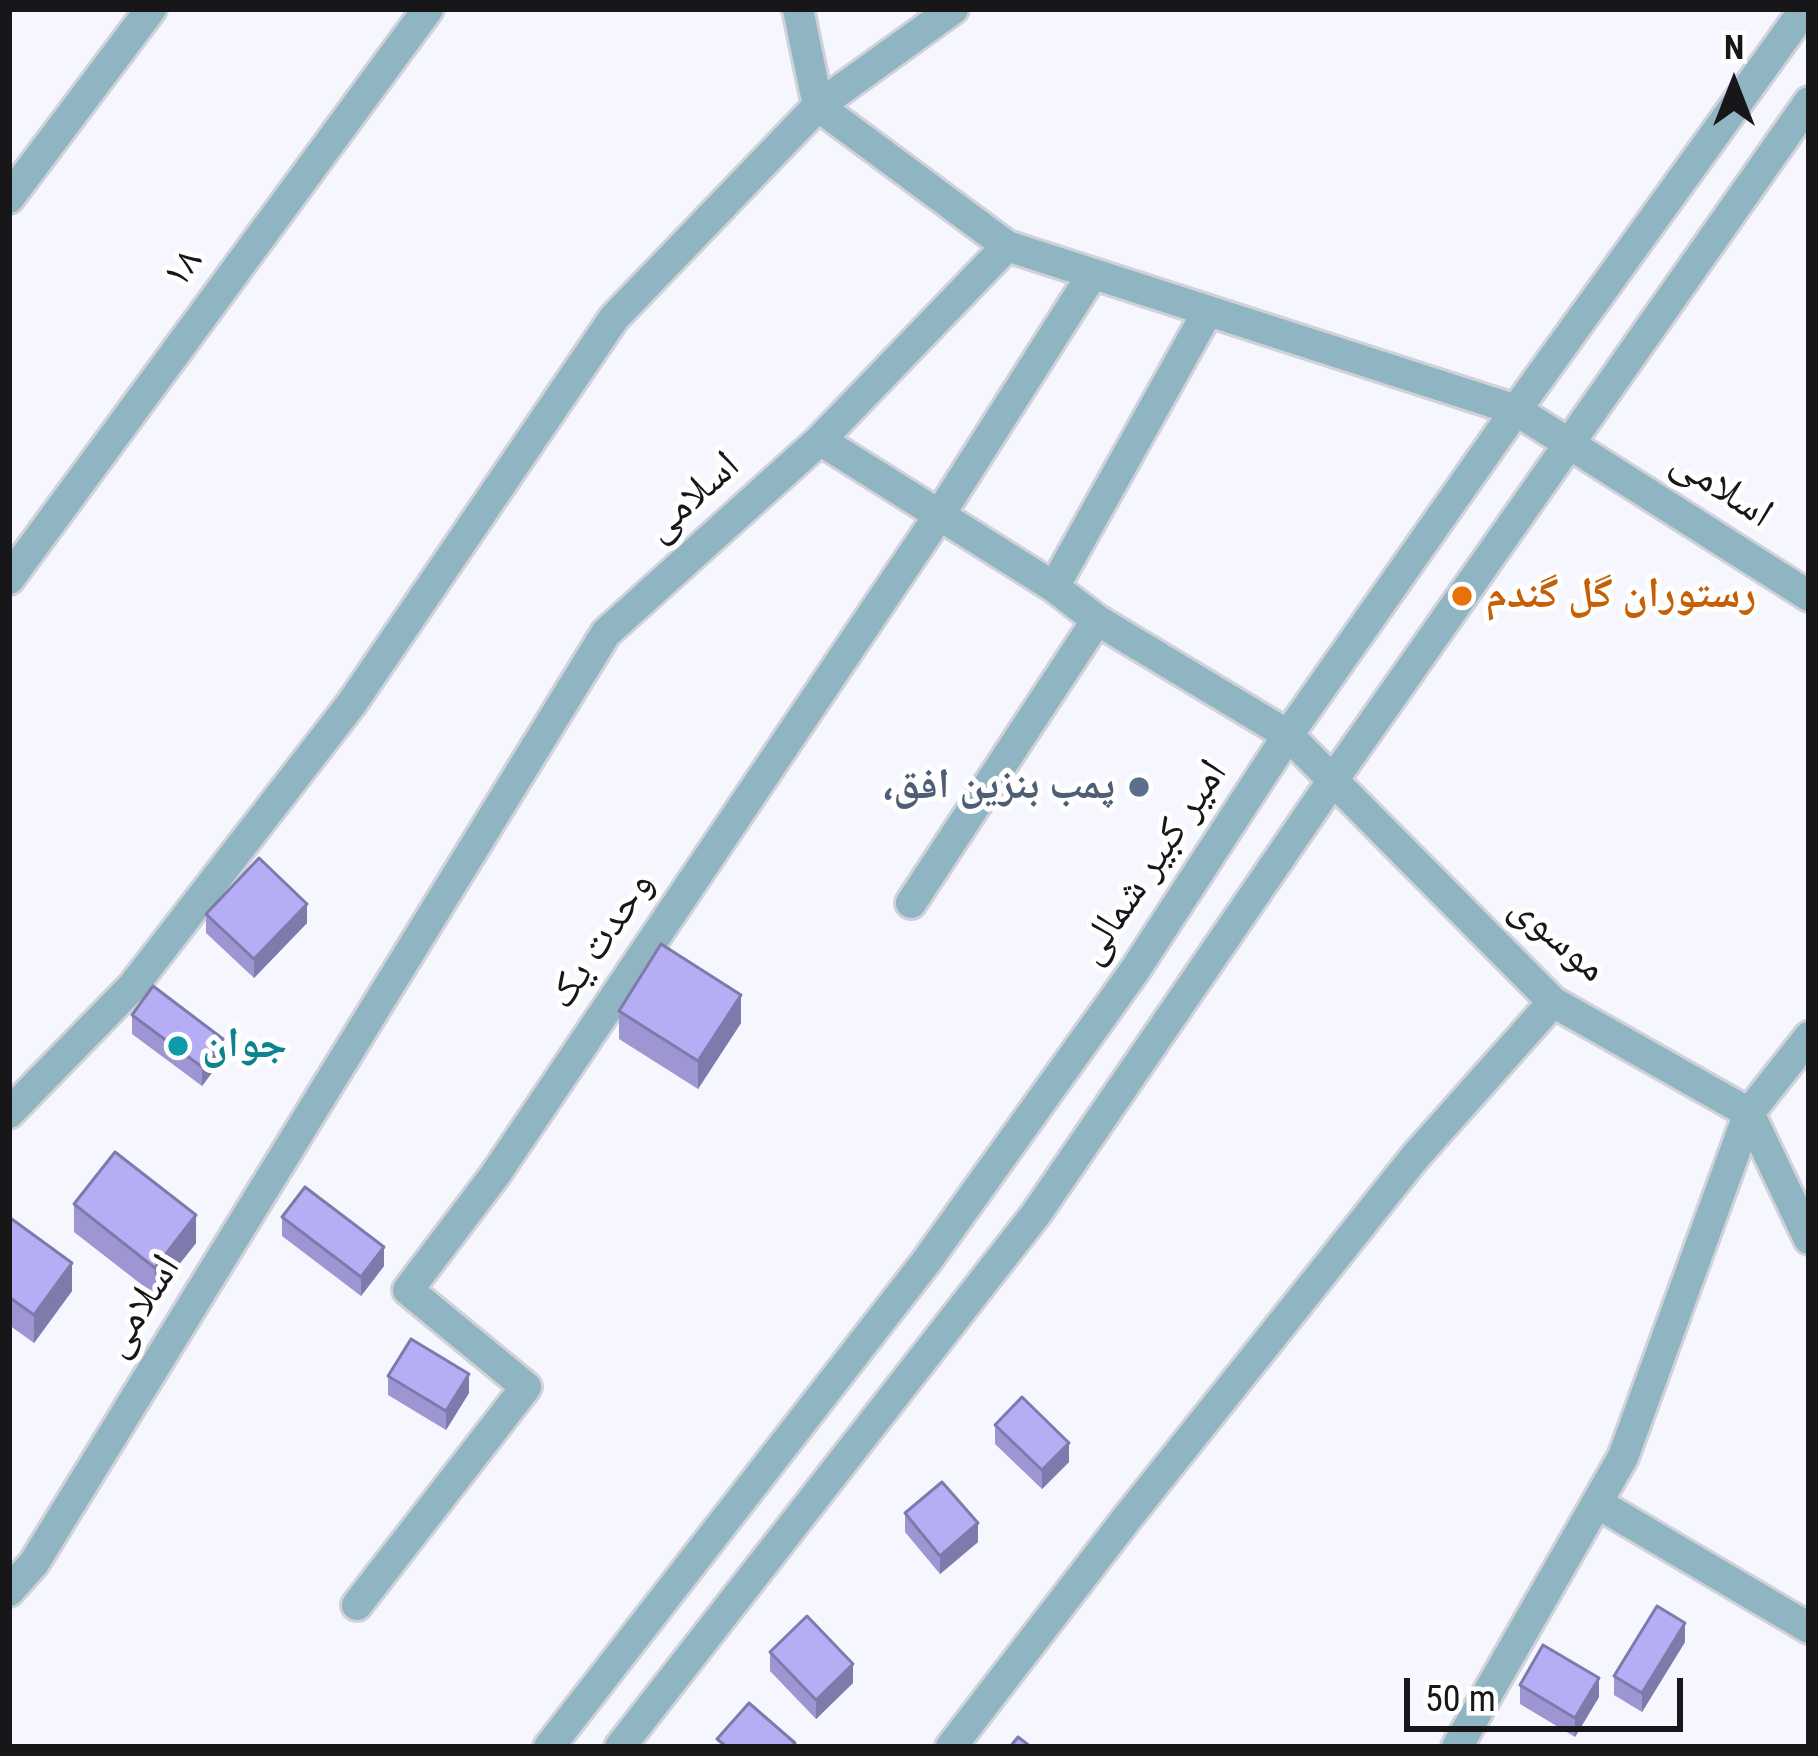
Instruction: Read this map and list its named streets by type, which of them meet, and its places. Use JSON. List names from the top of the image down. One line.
{"streets":{"street":["۱۸","اسلامی","امیر کبیر شمالی","موسوی","وحدت یک"]},"crossings":[["اسلامی","امیر کبیر شمالی"],["اسلامی","موسوی"],["اسلامی","وحدت یک"],["امیر کبیر شمالی","موسوی"],["موسوی","وحدت یک"]],"places":["رستوران گل‌ گندم","،پمب بنزین افق","جوان"],"scale_bar":"50 m","north":"top"}
